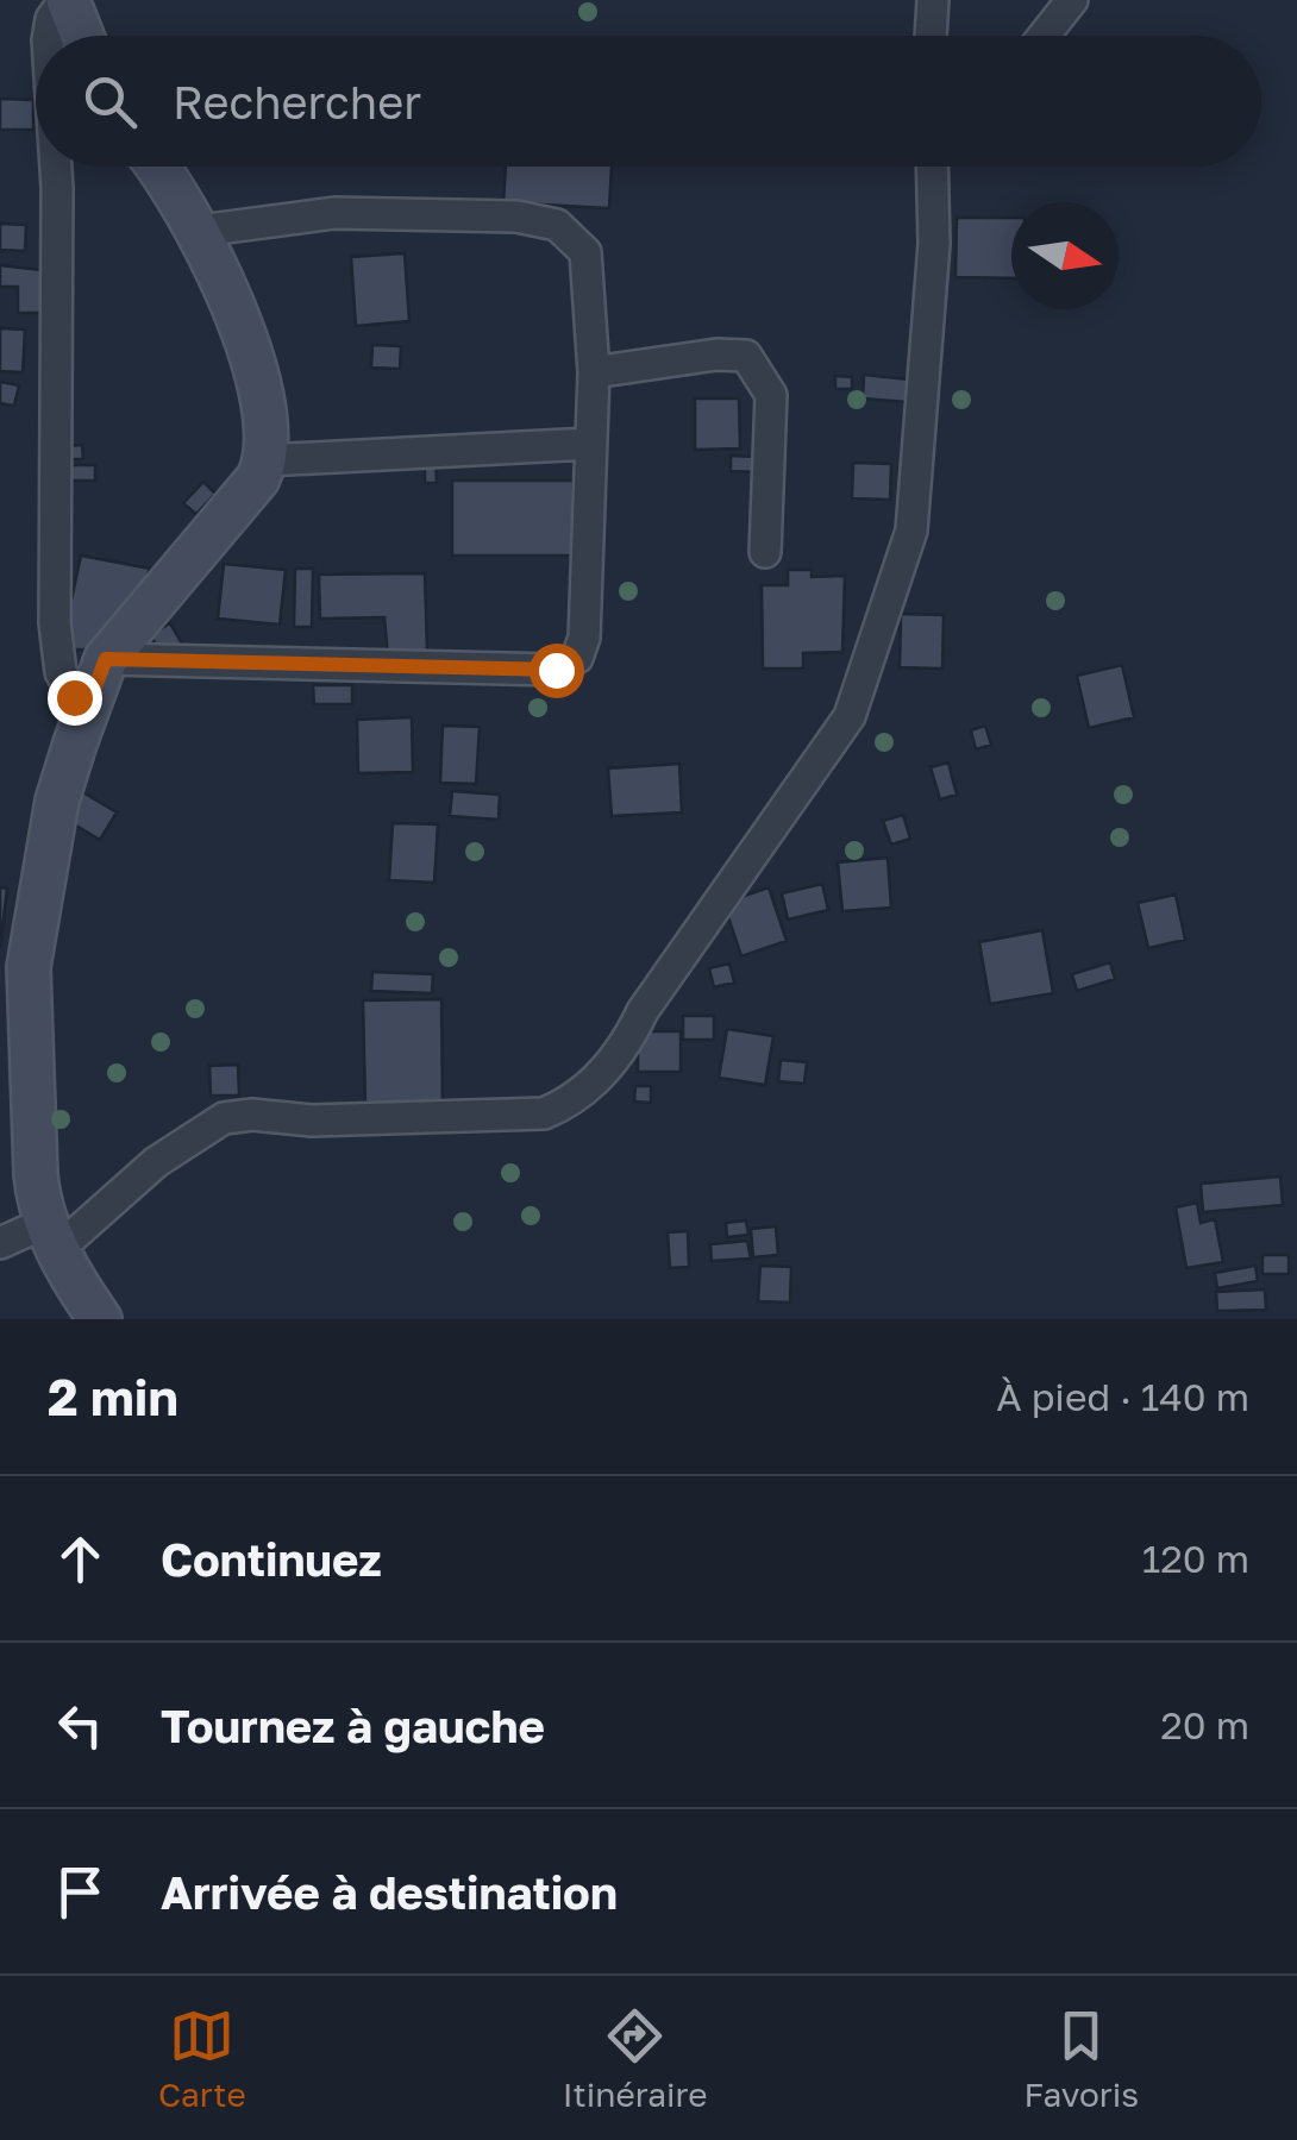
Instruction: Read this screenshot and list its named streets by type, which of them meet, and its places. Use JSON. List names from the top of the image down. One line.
{"north":"right","page":{"search":"Rechercher","heading":["2 min","À pied · 140 m"],"list":[["Continuez","120 m"],["Tournez à gauche","20 m"],"Arrivée à destination"],"nav":["Carte","Itinéraire","Favoris"]}}
